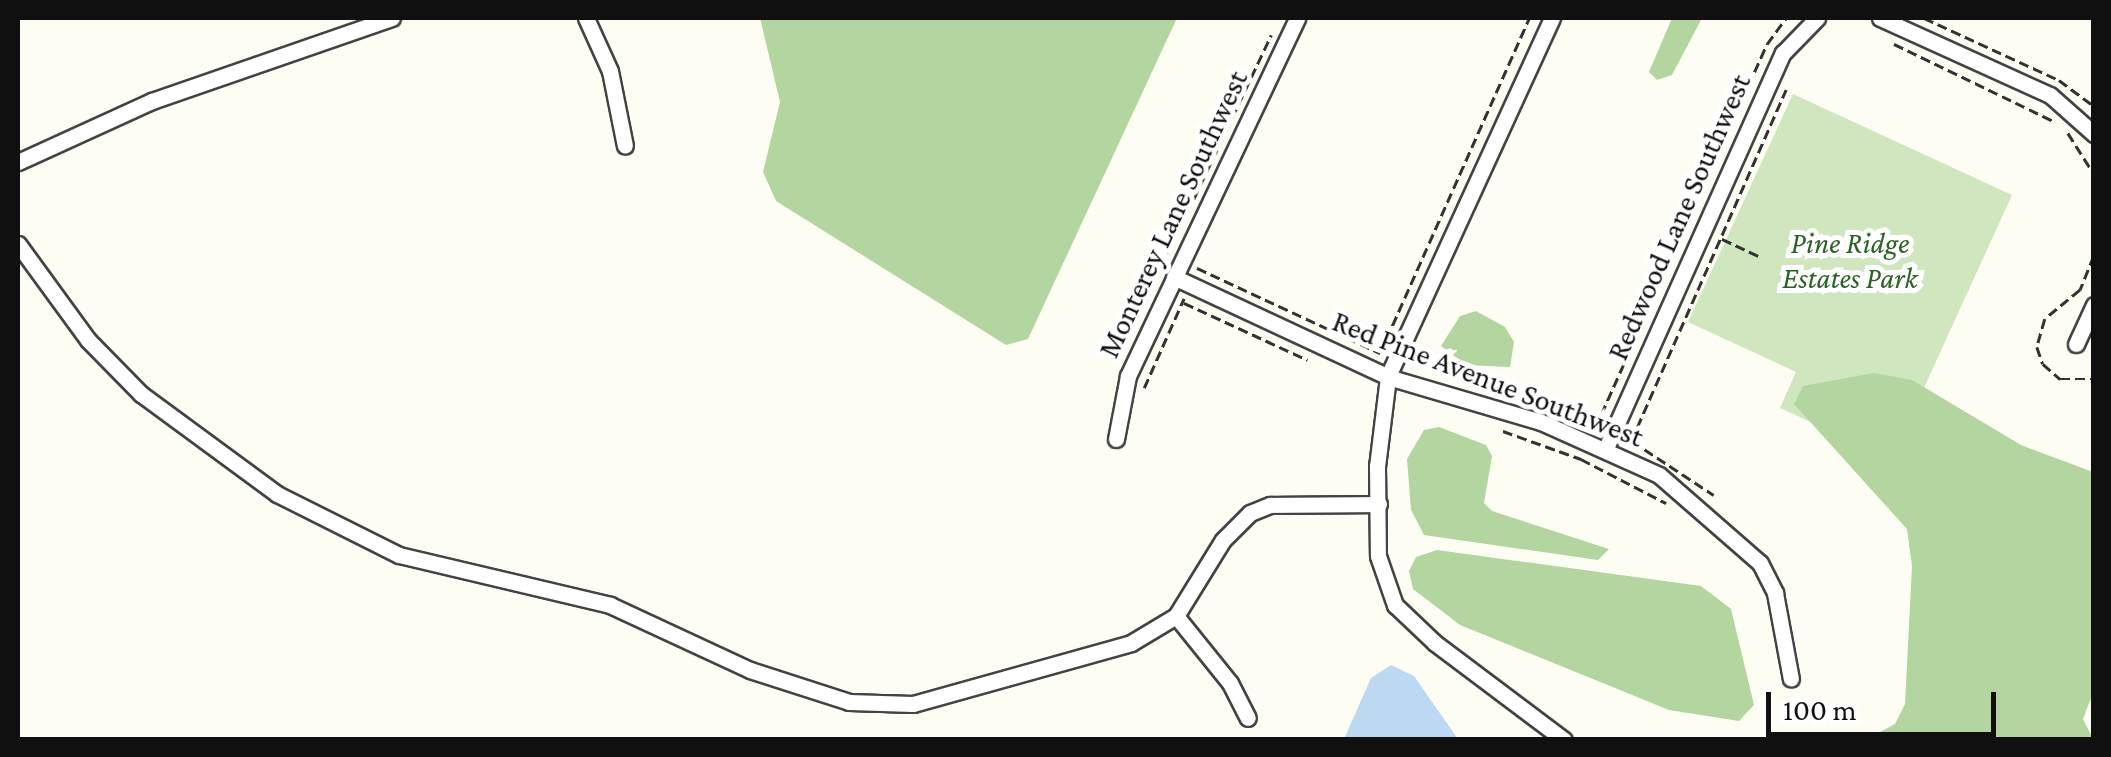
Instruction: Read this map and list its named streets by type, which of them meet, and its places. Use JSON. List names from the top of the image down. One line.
{"streets":{"street":["Monterey Lane Southwest","Redwood Lane Southwest","Red Pine Avenue Southwest"]},"crossings":[["Monterey Lane Southwest","Red Pine Avenue Southwest"],["Redwood Lane Southwest","Red Pine Avenue Southwest"]],"parks":["Pine Ridge Estates Park"],"scale_bar":"100 m"}
